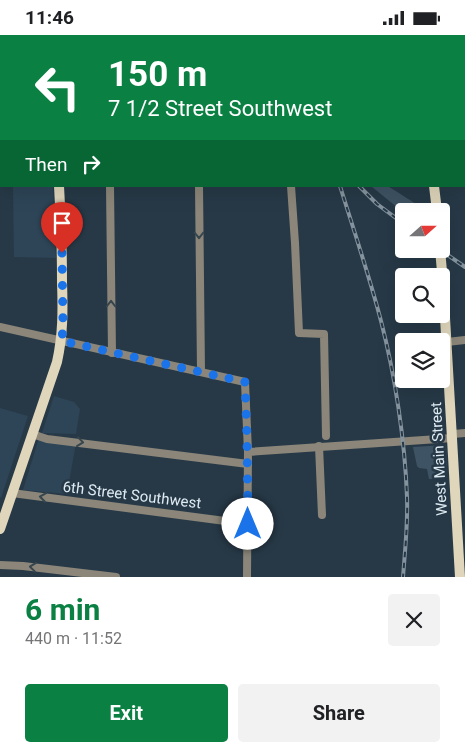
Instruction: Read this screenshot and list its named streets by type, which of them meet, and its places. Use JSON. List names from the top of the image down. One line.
{"streets":{"main road":["West Main Street"],"street":["6th Street Southwest"]},"north":"right","page":{"status":"11:46","turn":["150 m","7 1/2 Street Southwest"],"then":"Then","heading":["6 min","440 m · 11:52"],"buttons":["Exit","Share"]}}
